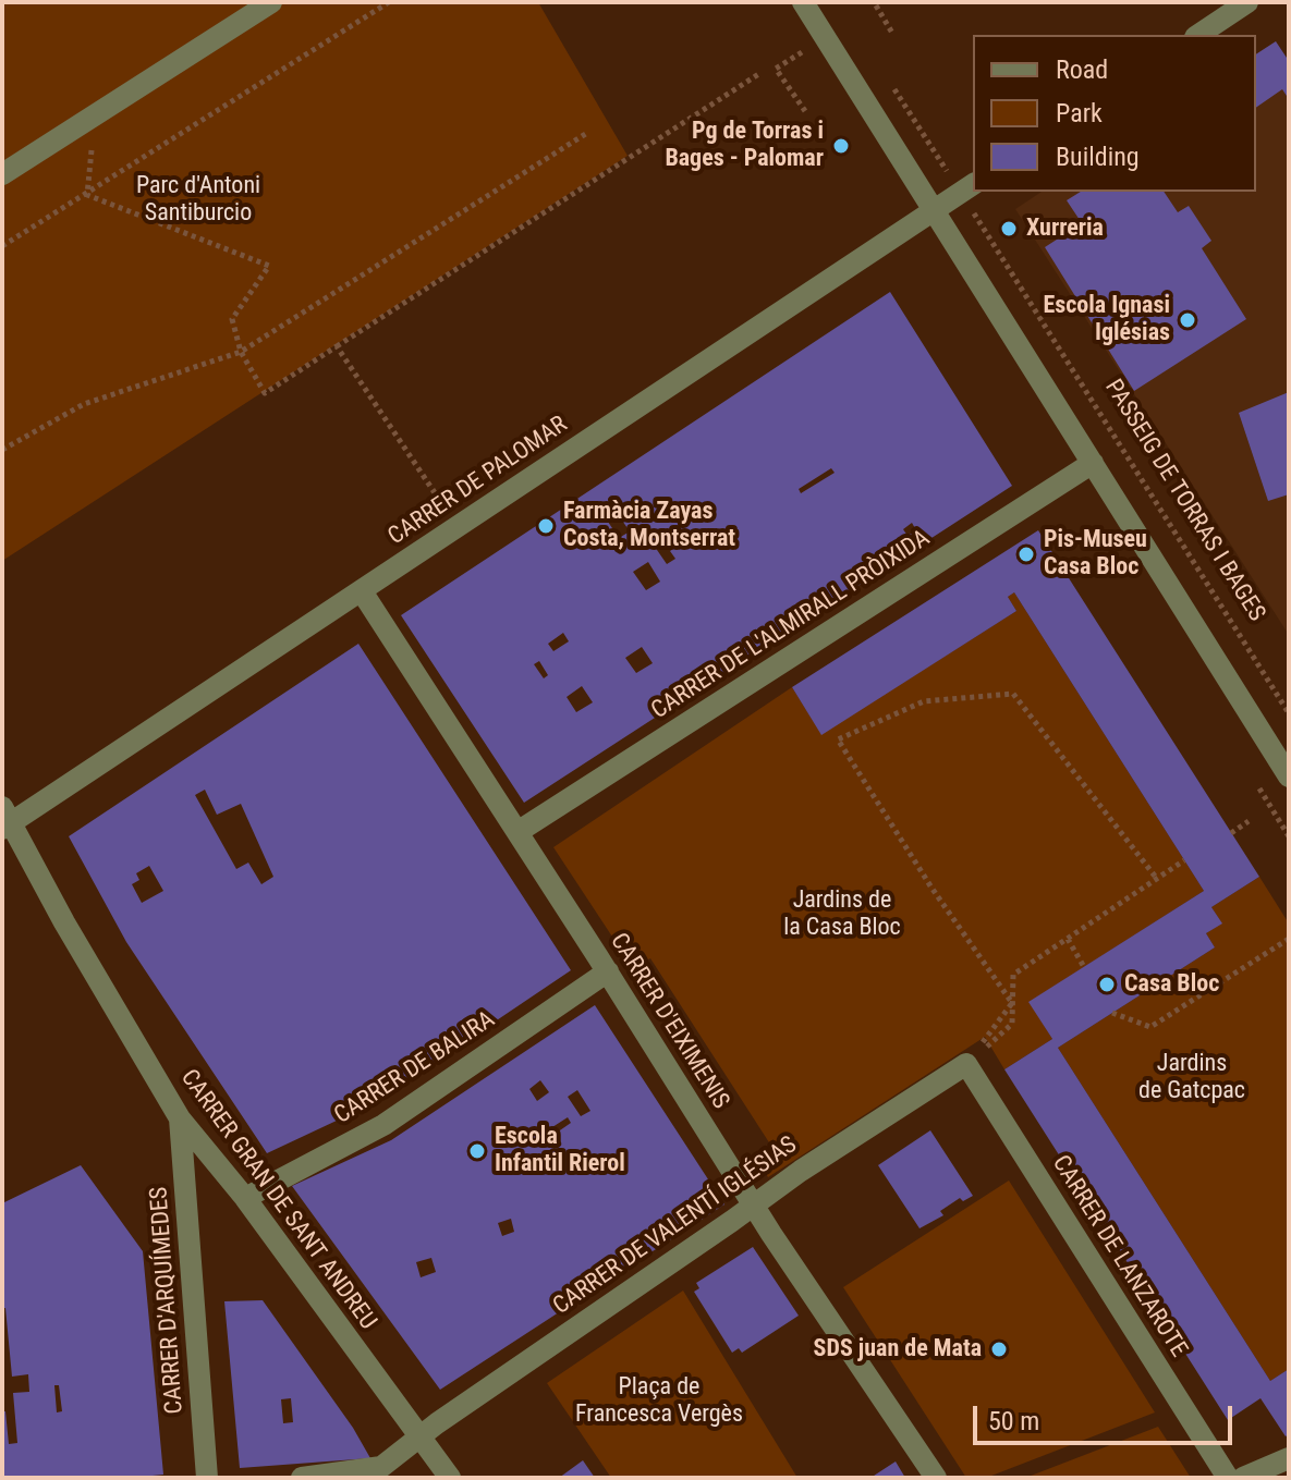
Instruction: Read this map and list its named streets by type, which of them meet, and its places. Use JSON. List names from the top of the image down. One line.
{"streets":{"street":["CARRER DE PALOMAR","CARRER DE L'ALMIRALL PRÒIXIDA","CARRER D'EIXIMENIS","CARRER DE BALIRA","CARRER GRAN DE SANT ANDREU","CARRER DE VALENTÍ IGLÉSIAS","CARRER DE LANZAROTE","CARRER D'ARQUÍMEDES"],"path":["PASSEIG DE TORRAS I BAGES"]},"crossings":[["CARRER DE PALOMAR","CARRER D'EIXIMENIS"],["CARRER DE PALOMAR","CARRER GRAN DE SANT ANDREU"],["CARRER DE L'ALMIRALL PRÒIXIDA","CARRER D'EIXIMENIS"],["CARRER D'EIXIMENIS","CARRER DE BALIRA"],["CARRER D'EIXIMENIS","CARRER DE VALENTÍ IGLÉSIAS"],["CARRER DE BALIRA","CARRER GRAN DE SANT ANDREU"],["CARRER GRAN DE SANT ANDREU","CARRER DE VALENTÍ IGLÉSIAS"],["CARRER GRAN DE SANT ANDREU","CARRER D'ARQUÍMEDES"],["CARRER DE VALENTÍ IGLÉSIAS","CARRER DE LANZAROTE"]],"parks":["Parc d'Antoni Santiburcio","Jardins de la Casa Bloc","Jardins de Gatcpac","Plaça de Francesca Vergès"],"places":["Pg de Torras i Bages - Palomar","Xurreria","Escola Ignasi Iglésias","Farmàcia Zayas Costa, Montserrat","Pis-Museu Casa Bloc","Casa Bloc","Escola Infantil Rierol","SDS juan de Mata"],"legend":["Road","Park","Building"],"scale_bar":"50 m"}
